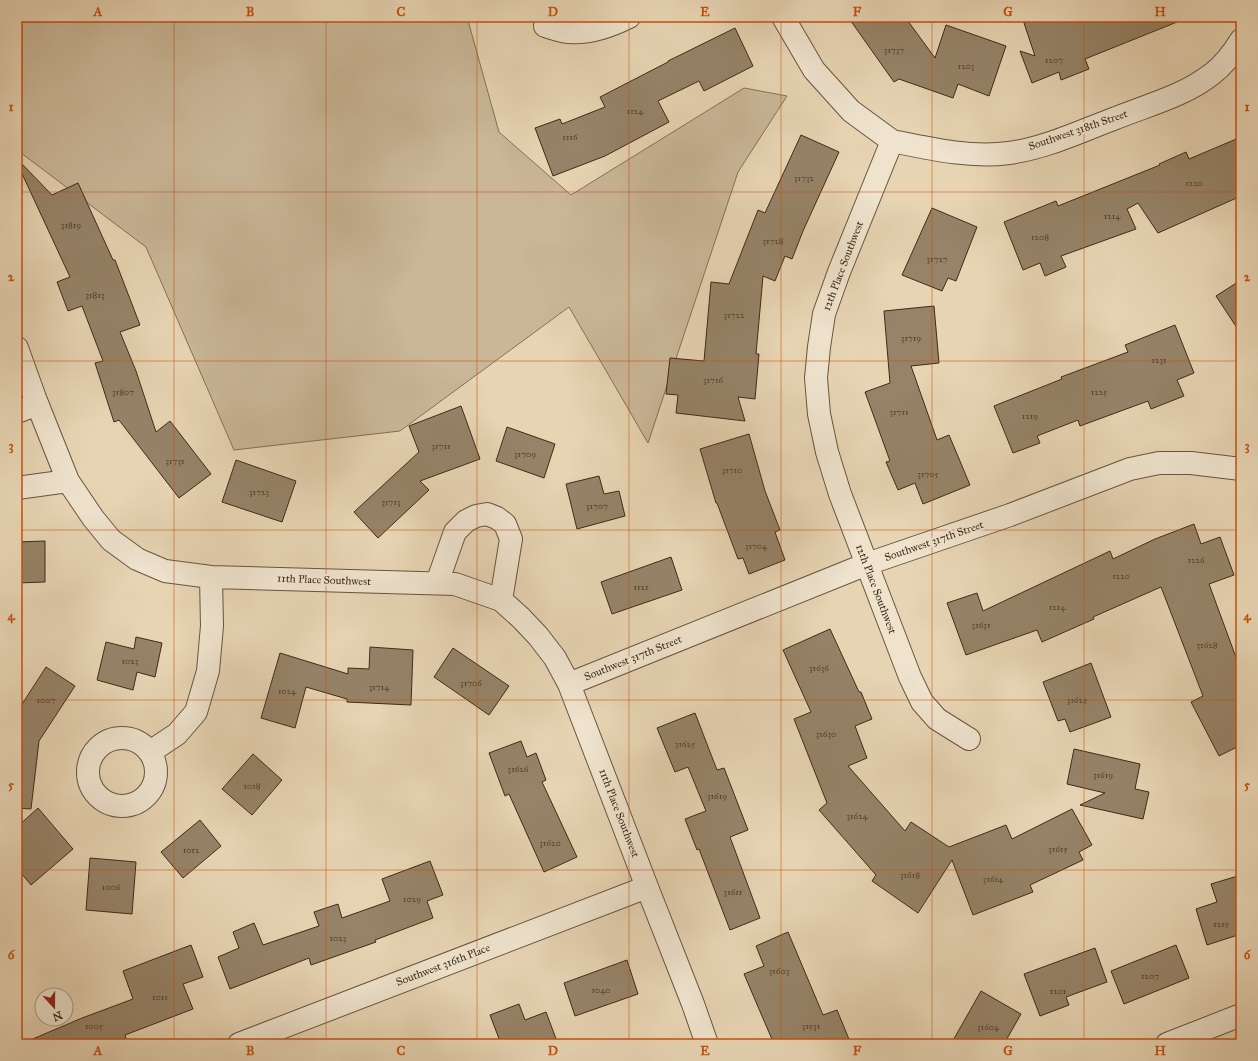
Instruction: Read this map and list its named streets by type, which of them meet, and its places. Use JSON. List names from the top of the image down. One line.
{"streets":{"street":["Southwest 318th Street","12th Place Southwest","Southwest 317th Street","11th Place Southwest","Southwest 316th Place"]},"crossings":[["Southwest 318th Street","12th Place Southwest"],["12th Place Southwest","Southwest 317th Street"],["Southwest 317th Street","11th Place Southwest"],["11th Place Southwest","Southwest 316th Place"]],"house_numbers":["31737","1207","1203","1124","1116","31732","1220","1214","31819","1208","31728","31727","31813","31722","31719","1231","31716","31807","1225","31711","1219","31711","31709","31731","31710","31705","31723","31713","31707","31704","1226","1220","1121","1214","31631","31628","1023","31636","31706","31714","1024","1007","31625","31630","31625","31626","31619","1018","31619","31624","31620","31615","1012","31618","31614","1006","31611","1029","1215","1023","31603","1207","1040","1201","1011","1005","31531","31604"],"north":"bottom","grid":{"columns":["A","B","C","D","E","F","G","H"],"rows":["1","2","3","4","5","6"]}}
